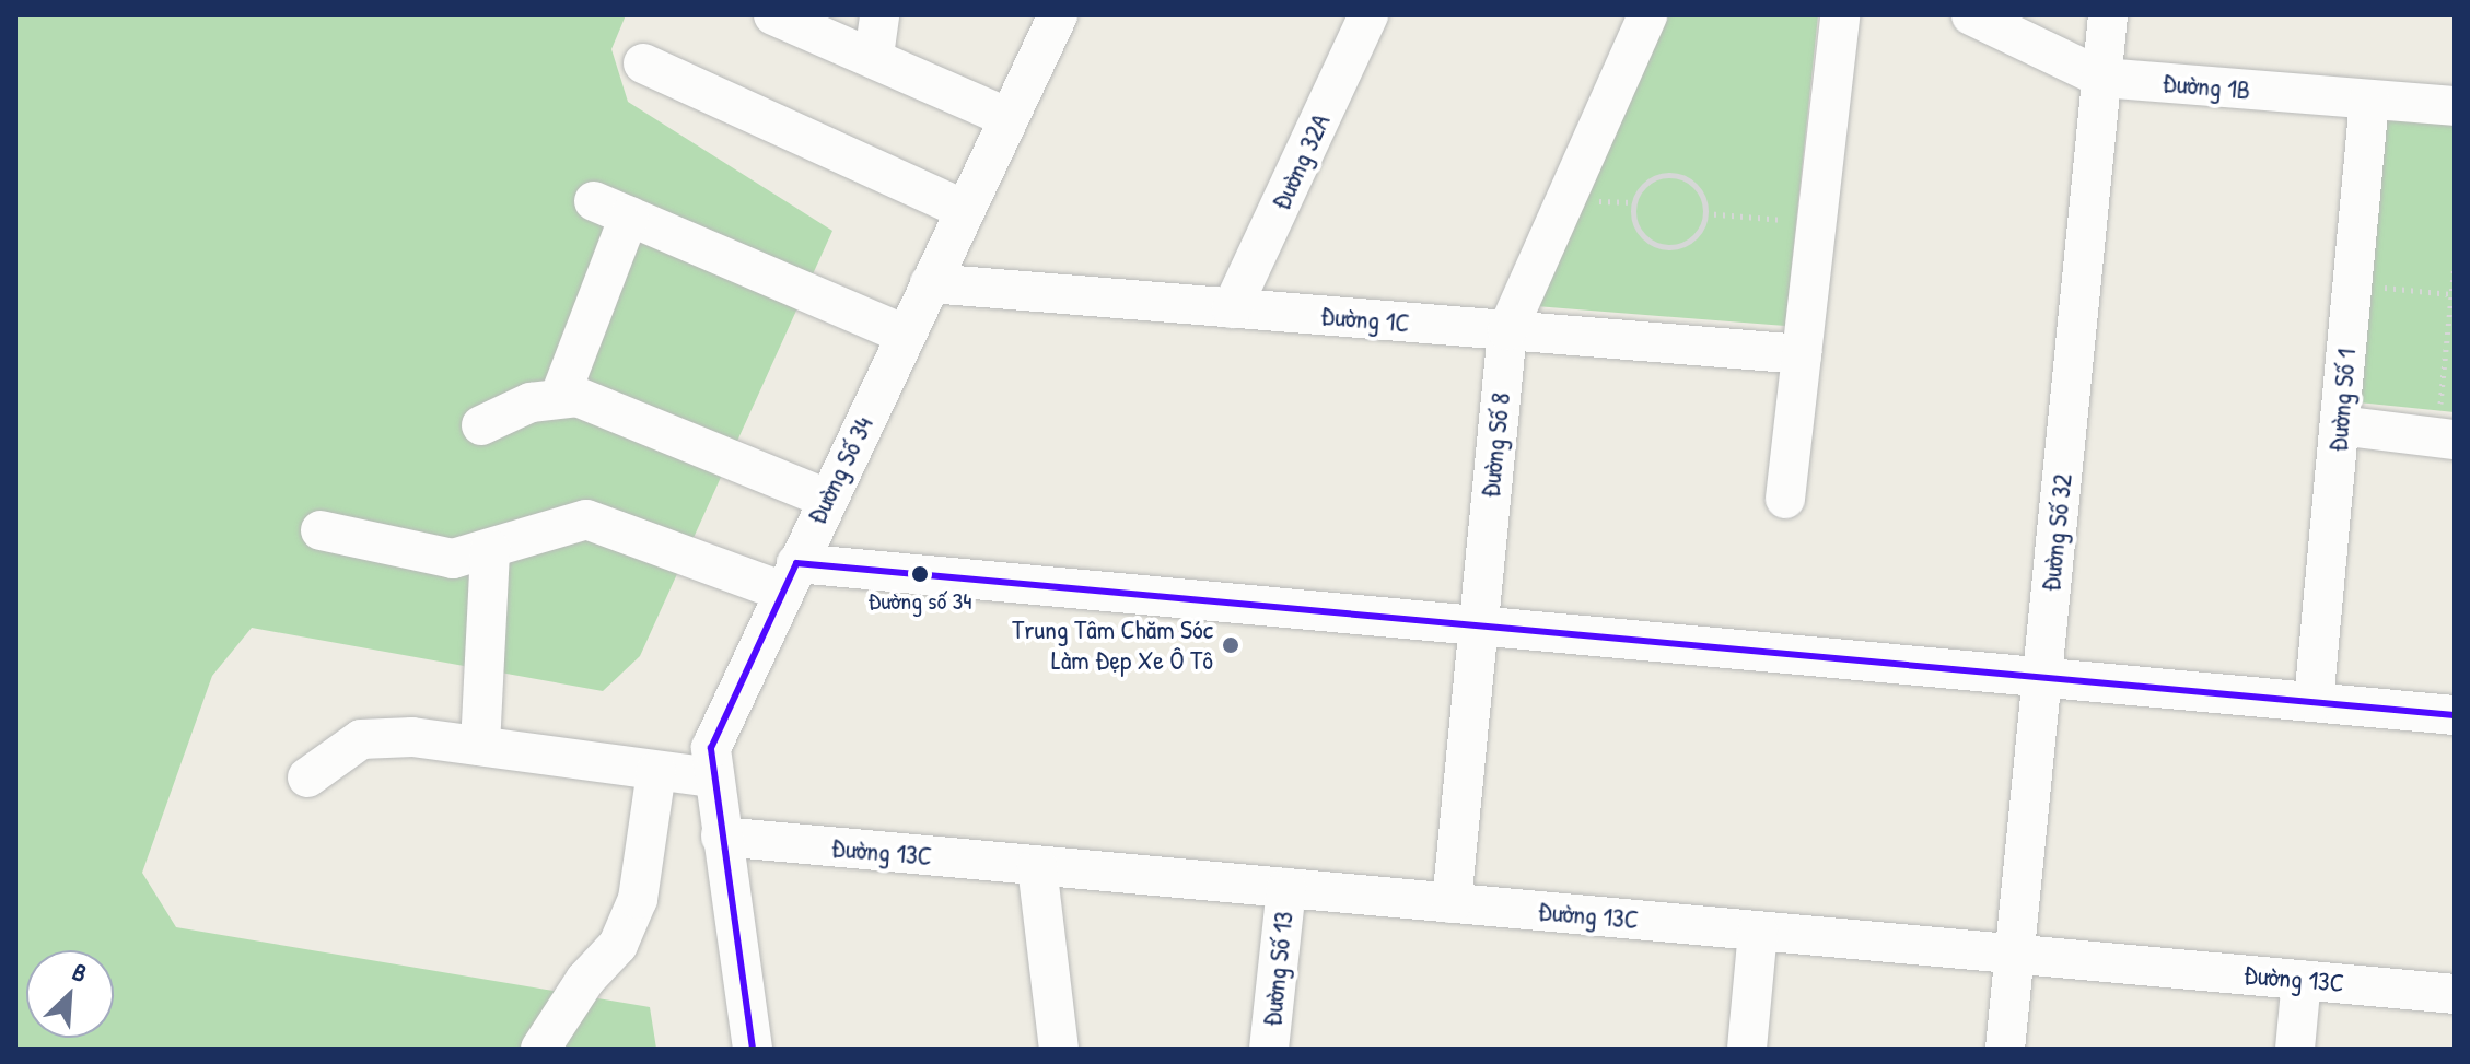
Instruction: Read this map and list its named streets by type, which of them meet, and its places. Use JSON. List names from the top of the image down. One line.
{"streets":{"street":["Đường 1B","Đường 32A","Đường 1C","Đường Số 1","Đường Số 8","Đường Số 34","Đường Số 32","Đường 13C","Đường Số 13"]},"crossings":[["Đường 1B","Đường Số 1"],["Đường 1B","Đường Số 32"],["Đường 32A","Đường 1C"],["Đường 1C","Đường Số 8"],["Đường 1C","Đường Số 34"],["Đường Số 8","Đường 13C"],["Đường Số 34","Đường 13C"],["Đường Số 32","Đường 13C"],["Đường 13C","Đường Số 13"]],"places":["Đường số 34","Trung Tâm Chăm Sóc Làm Đẹp Xe Ô Tô"],"north":"top right"}
